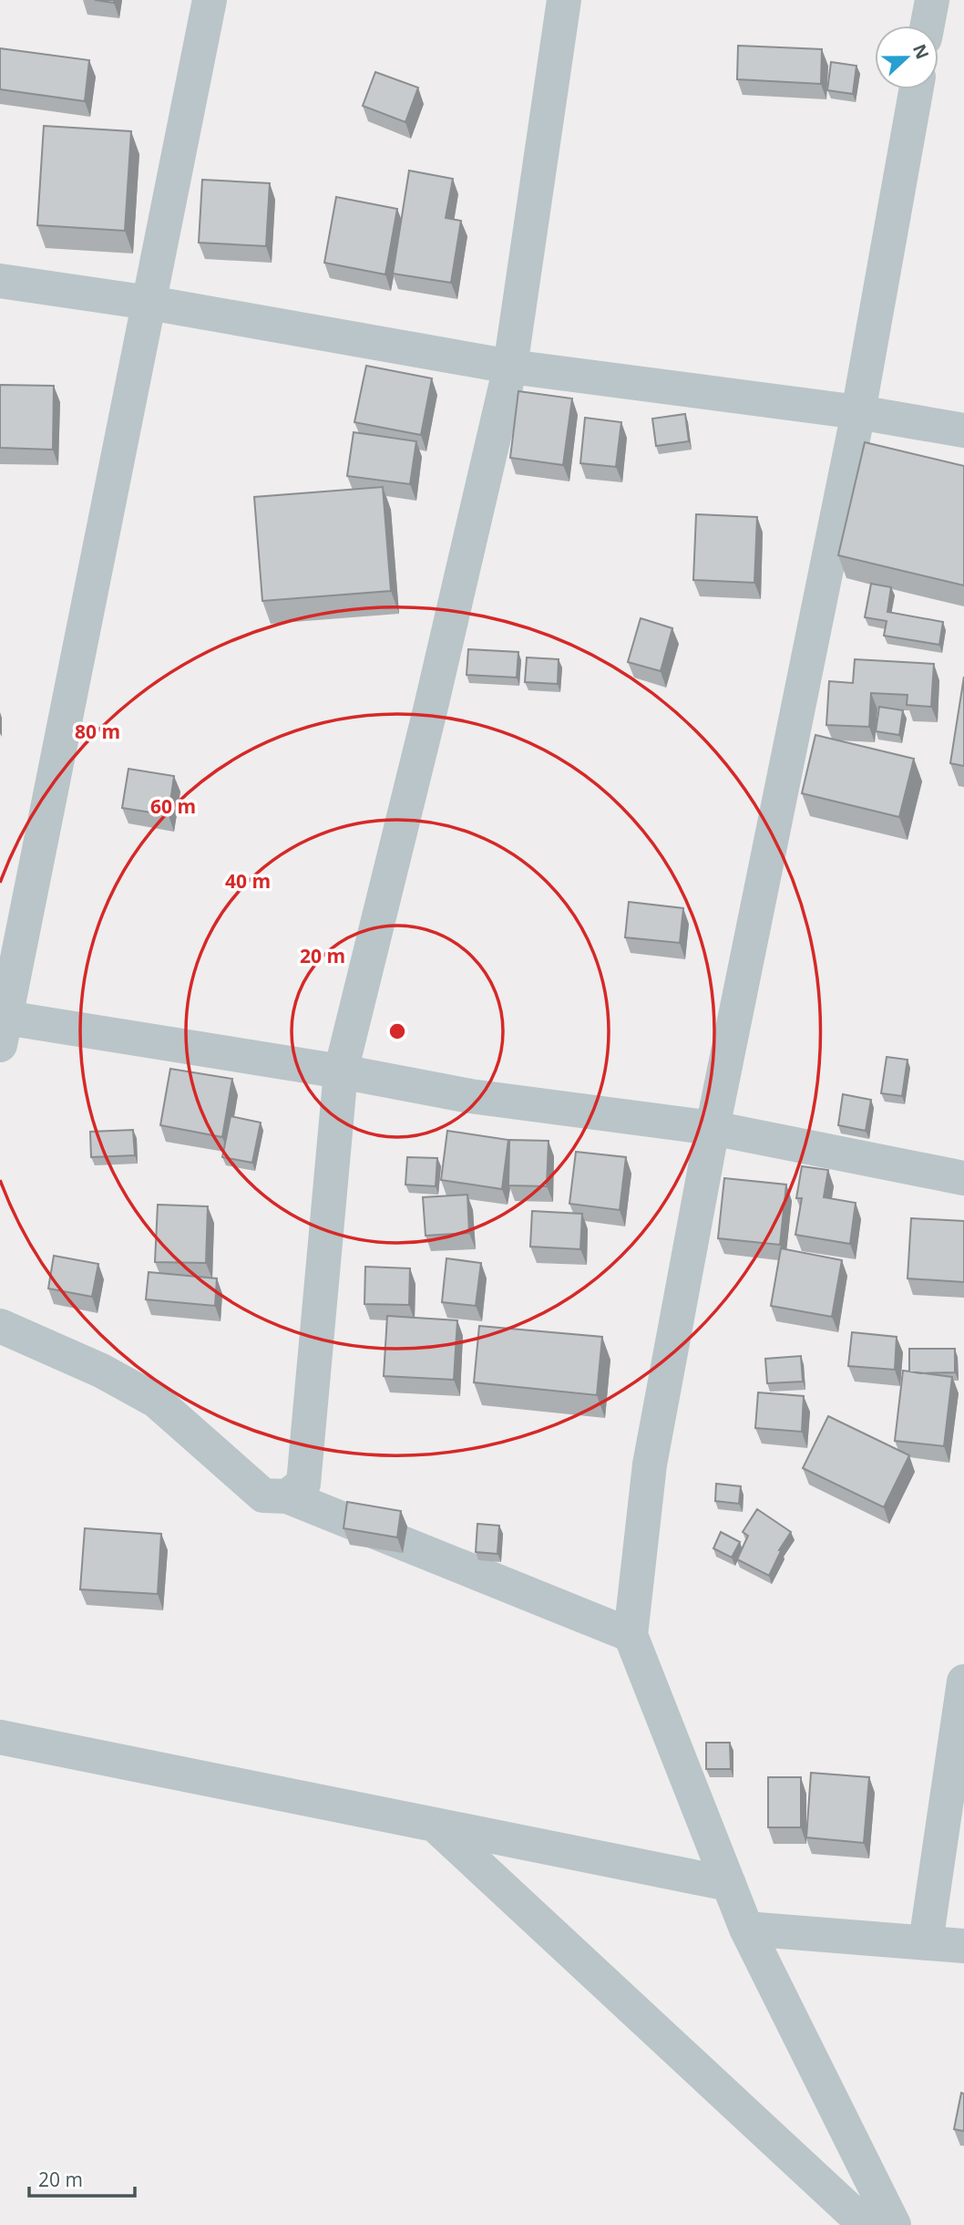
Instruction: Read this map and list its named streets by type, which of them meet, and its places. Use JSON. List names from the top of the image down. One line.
{"scale_bar":"20 m","north":"right","rings":["80 m","60 m","40 m","20 m"]}
